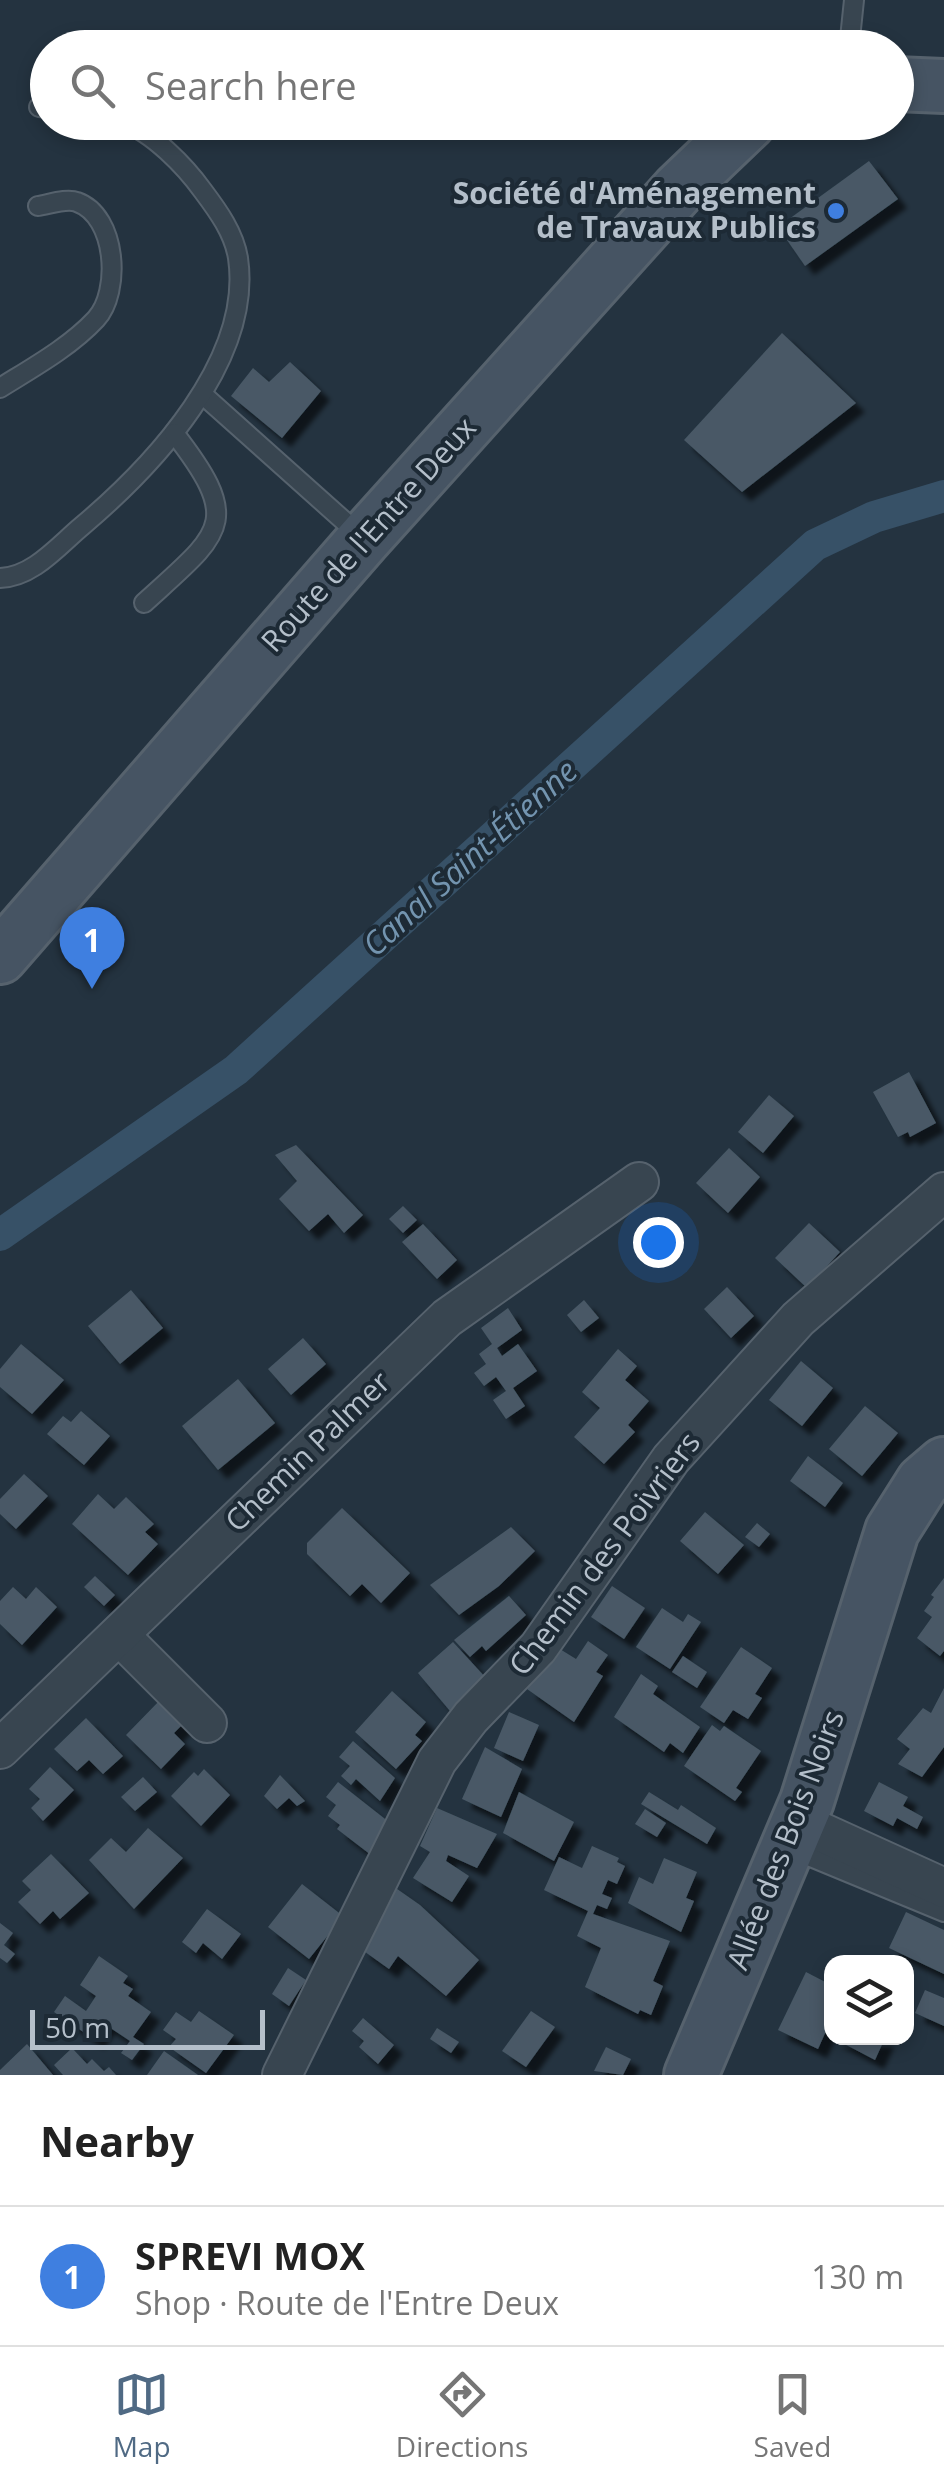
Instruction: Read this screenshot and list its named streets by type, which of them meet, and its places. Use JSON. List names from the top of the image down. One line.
{"streets":{"main road":["Route de l'Entre Deux","Allée des Bois Noirs"],"street":["Chemin Palmer","Chemin des Poivriers"]},"water":["Canal Saint-Étienne"],"places":["Société d'Aménagement de Travaux Publics"],"scale_bar":"50 m","page":{"search":"Search here","pins":"1","scale":"50 m","heading":"Nearby","list":[{"mark":"1","name":"SPREVI MOX","note":"Shop · Route de l'Entre Deux","value":"130 m"}],"nav":["Map","Directions","Saved"]}}
